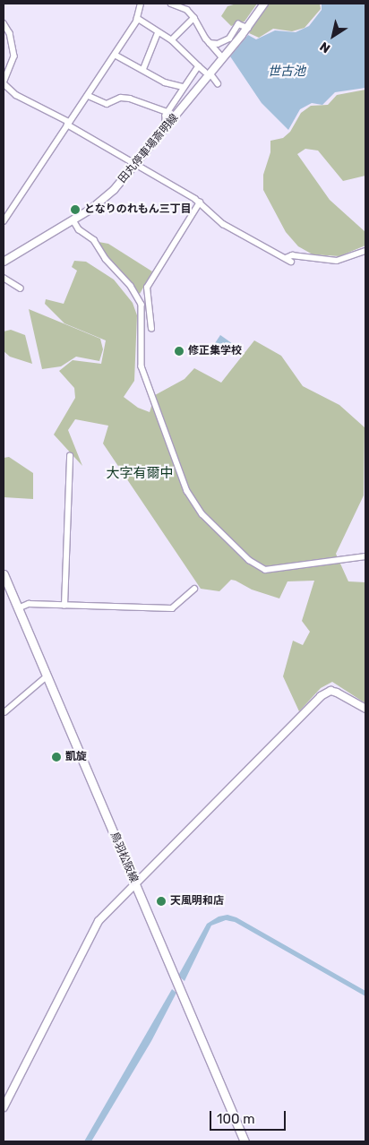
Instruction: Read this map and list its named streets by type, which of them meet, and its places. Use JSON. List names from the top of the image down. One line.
{"streets":{"main road":["鳥羽松阪線"],"street":["田丸停車場斎明線"]},"districts":["大字有爾中"],"water":["世古池"],"places":["となりのれもん三丁目","修正集学校","凱旋","天風明和店"],"scale_bar":"100 m","north":"bottom left"}
